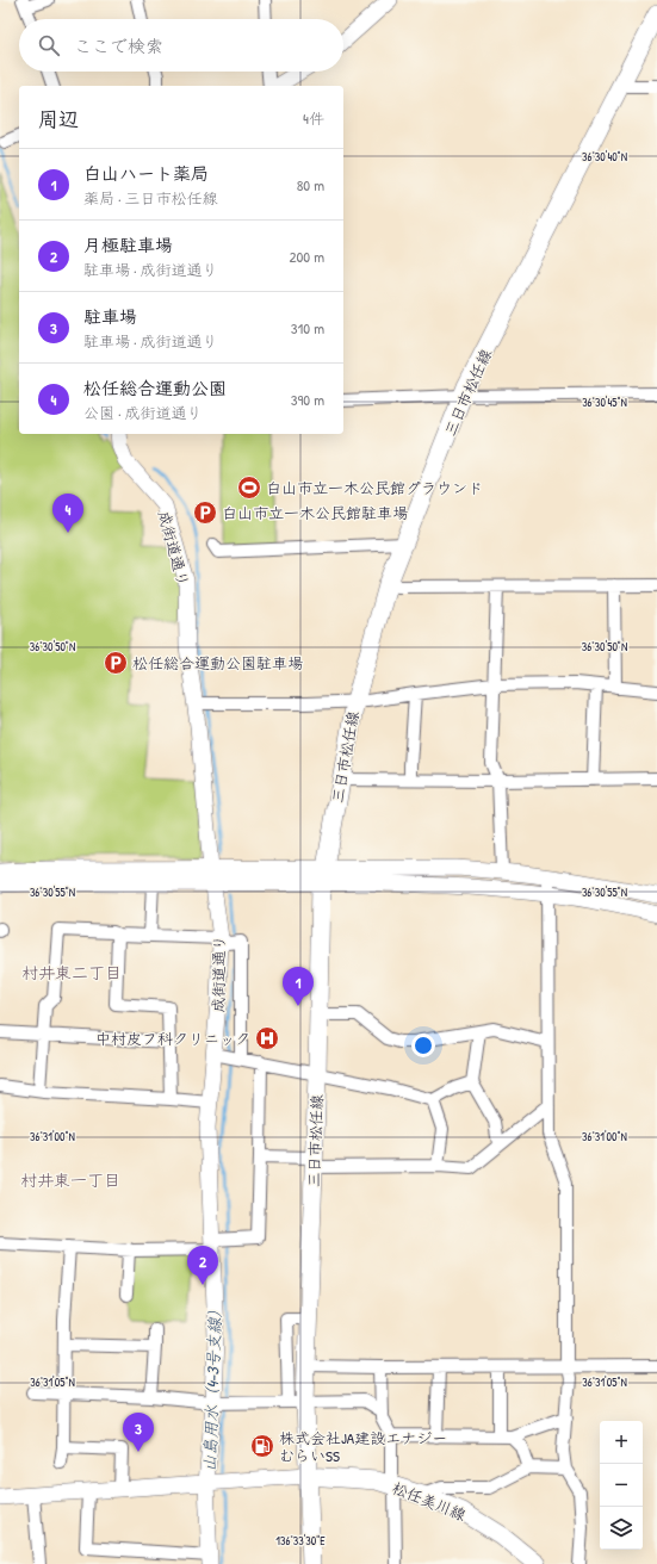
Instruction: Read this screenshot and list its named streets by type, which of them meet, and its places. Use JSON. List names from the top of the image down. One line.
{"streets":{"main road":["三日市松任線","松任美川線"],"street":["成街道通り"]},"crossings":[["三日市松任線","松任美川線"]],"districts":["村井東二丁目","村井東一丁目"],"water":["山島用水（4-3号支線）"],"places":{"sports":["白山市立一木公民館グラウンド"],"parking":["白山市立一木公民館駐車場","松任総合運動公園駐車場"],"hospital":["中村皮フ科クリニック"],"fuel station":["株式会社JA建設エナジー むらいSS"]},"page":{"search":"ここで検索","heading":["周辺","4件"],"list":[{"mark":"1","name":"白山ハート薬局","note":"薬局 · 三日市松任線","value":"80 m"},{"mark":"2","name":"月極駐車場","note":"駐車場 · 成街道通り","value":"200 m"},{"mark":"3","name":"駐車場","note":"駐車場 · 成街道通り","value":"310 m"},{"mark":"4","name":"松任総合運動公園","note":"公園 · 成街道通り","value":"390 m"}],"pins":["4","1","2","3"],"map_buttons":["+","−"]},"coordinates":["36°30'40\"N","36°30'45\"N","36°30'50\"N","36°30'55\"N","36°31'00\"N","36°31'05\"N","136°33'30\"E"]}
